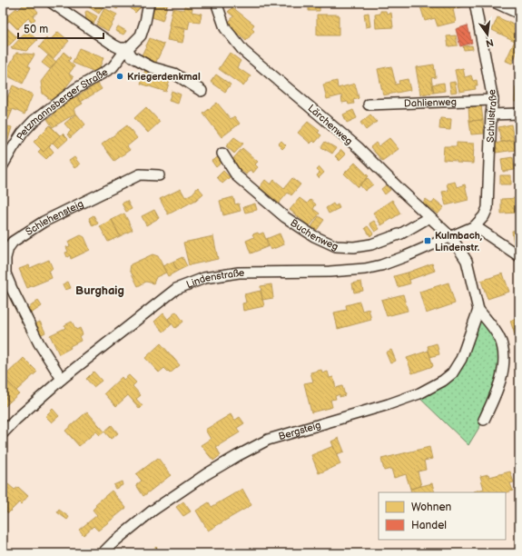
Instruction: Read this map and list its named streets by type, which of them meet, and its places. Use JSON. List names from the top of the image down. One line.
{"streets":{"street":["Dahlienweg","Petzmannsberger Straße","Schulstraße","Lärchenweg","Schlehensteig","Buchenweg","Lindenstraße","Bergsteig"]},"crossings":[["Dahlienweg","Schulstraße"],["Schulstraße","Lindenstraße"],["Lärchenweg","Buchenweg"],["Lärchenweg","Lindenstraße"],["Schlehensteig","Lindenstraße"]],"districts":["Burghaig"],"places":{"other":["Kriegerdenkmal"],"transit":["Kulmbach, Lindenstr."]},"legend":["Wohnen","Handel"],"scale_bar":"50 m","north":"bottom"}
